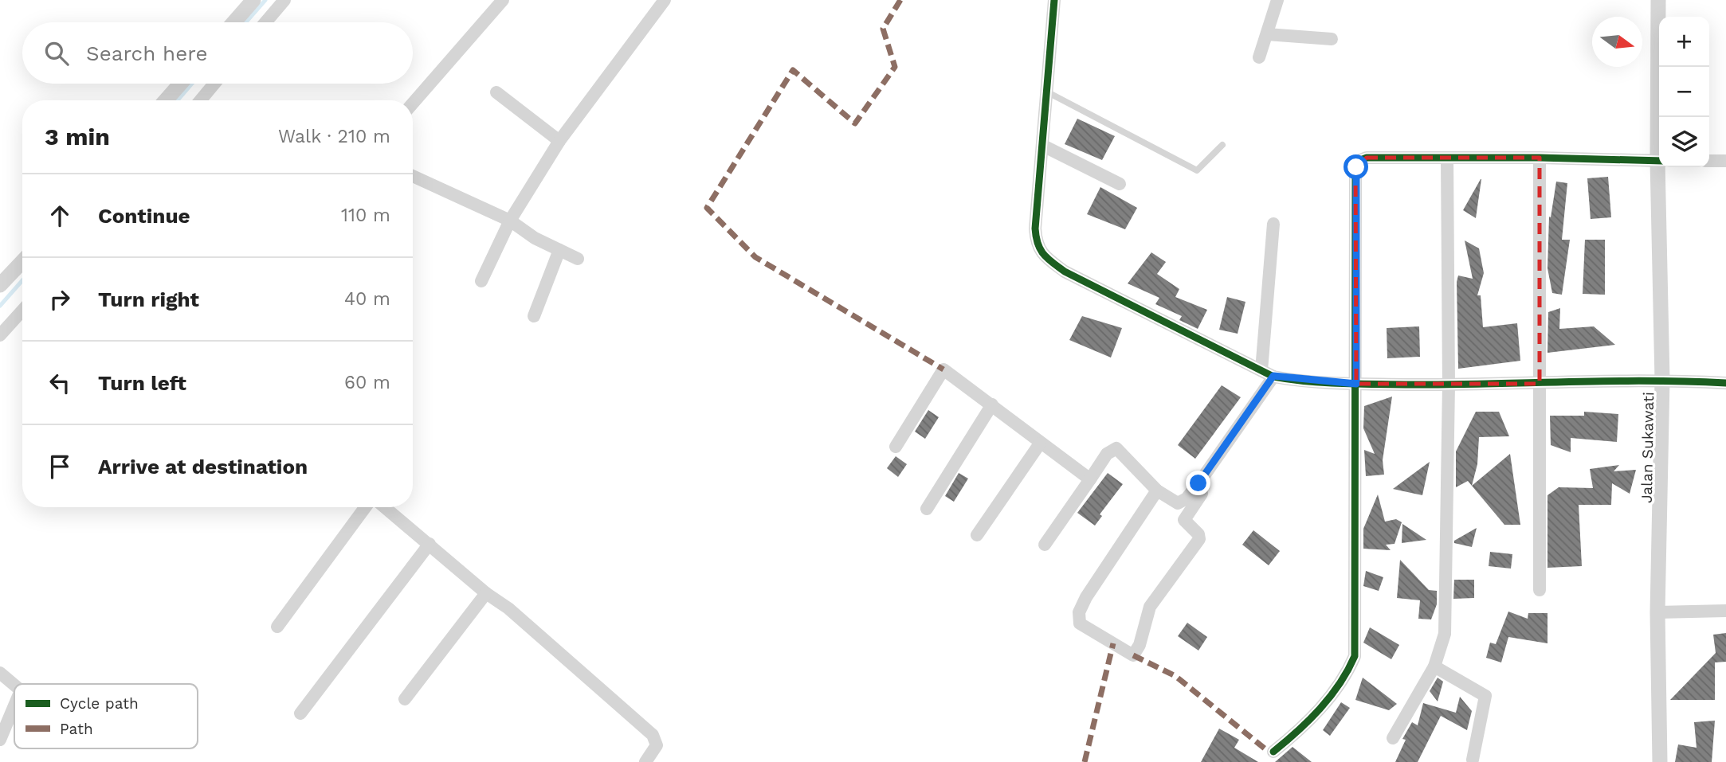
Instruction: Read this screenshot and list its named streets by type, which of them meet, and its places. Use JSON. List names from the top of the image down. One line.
{"streets":{"street":["Jalan Sukawati"]},"legend":["Cycle path","Path"],"north":"right","page":{"map_buttons":["+","−"],"search":"Search here","heading":["3 min","Walk · 210 m"],"list":[["Continue","110 m"],["Turn right","40 m"],["Turn left","60 m"],"Arrive at destination"]}}
